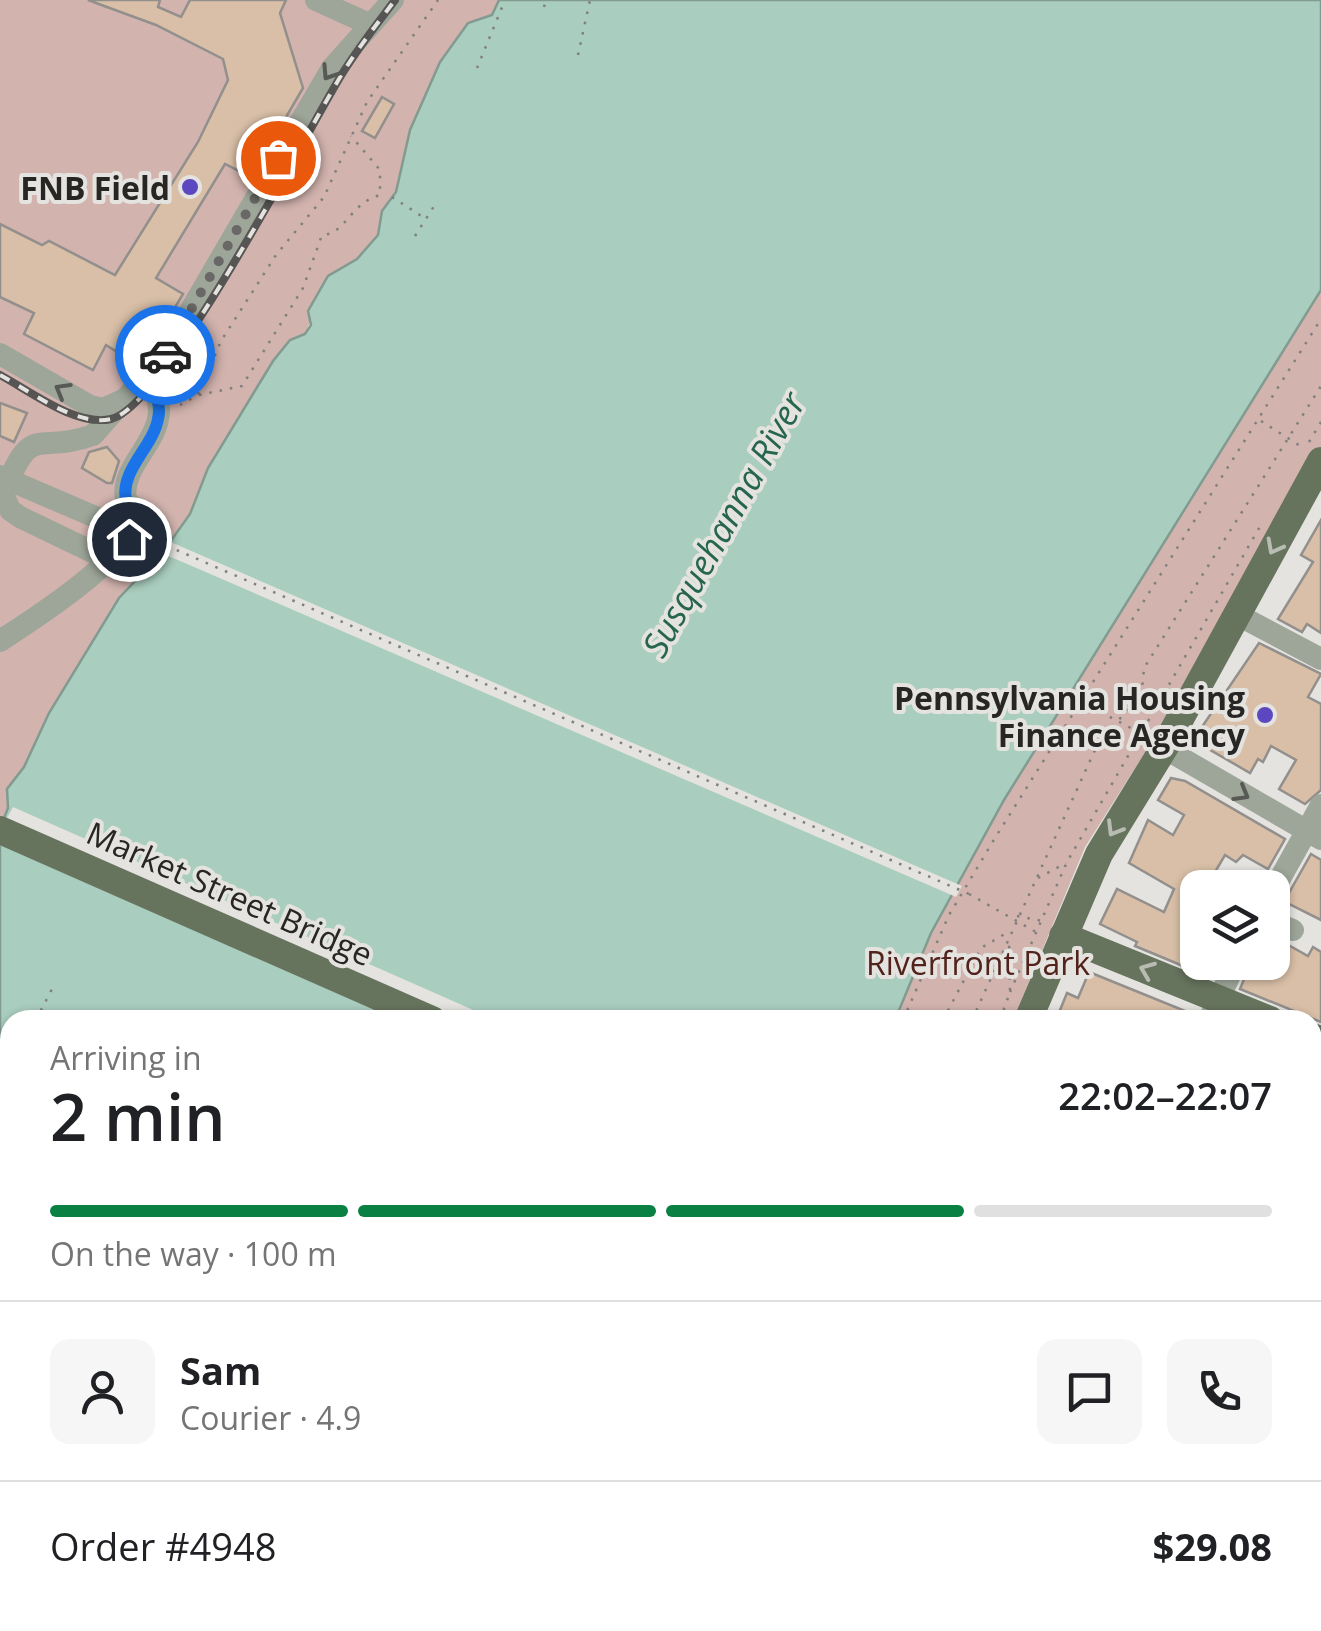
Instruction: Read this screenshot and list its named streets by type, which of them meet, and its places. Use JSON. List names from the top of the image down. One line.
{"streets":{"main road":["Market Street Bridge"]},"water":["Susquehanna River"],"parks":["Riverfront Park"],"places":["FNB Field","Pennsylvania Housing Finance Agency"],"page":{"heading":["2 min","Arriving in","22:02–22:07"],"panel":["Sam","Courier · 4.9","Order #4948","$29.08"],"bar":"On the way · 100 m"}}
